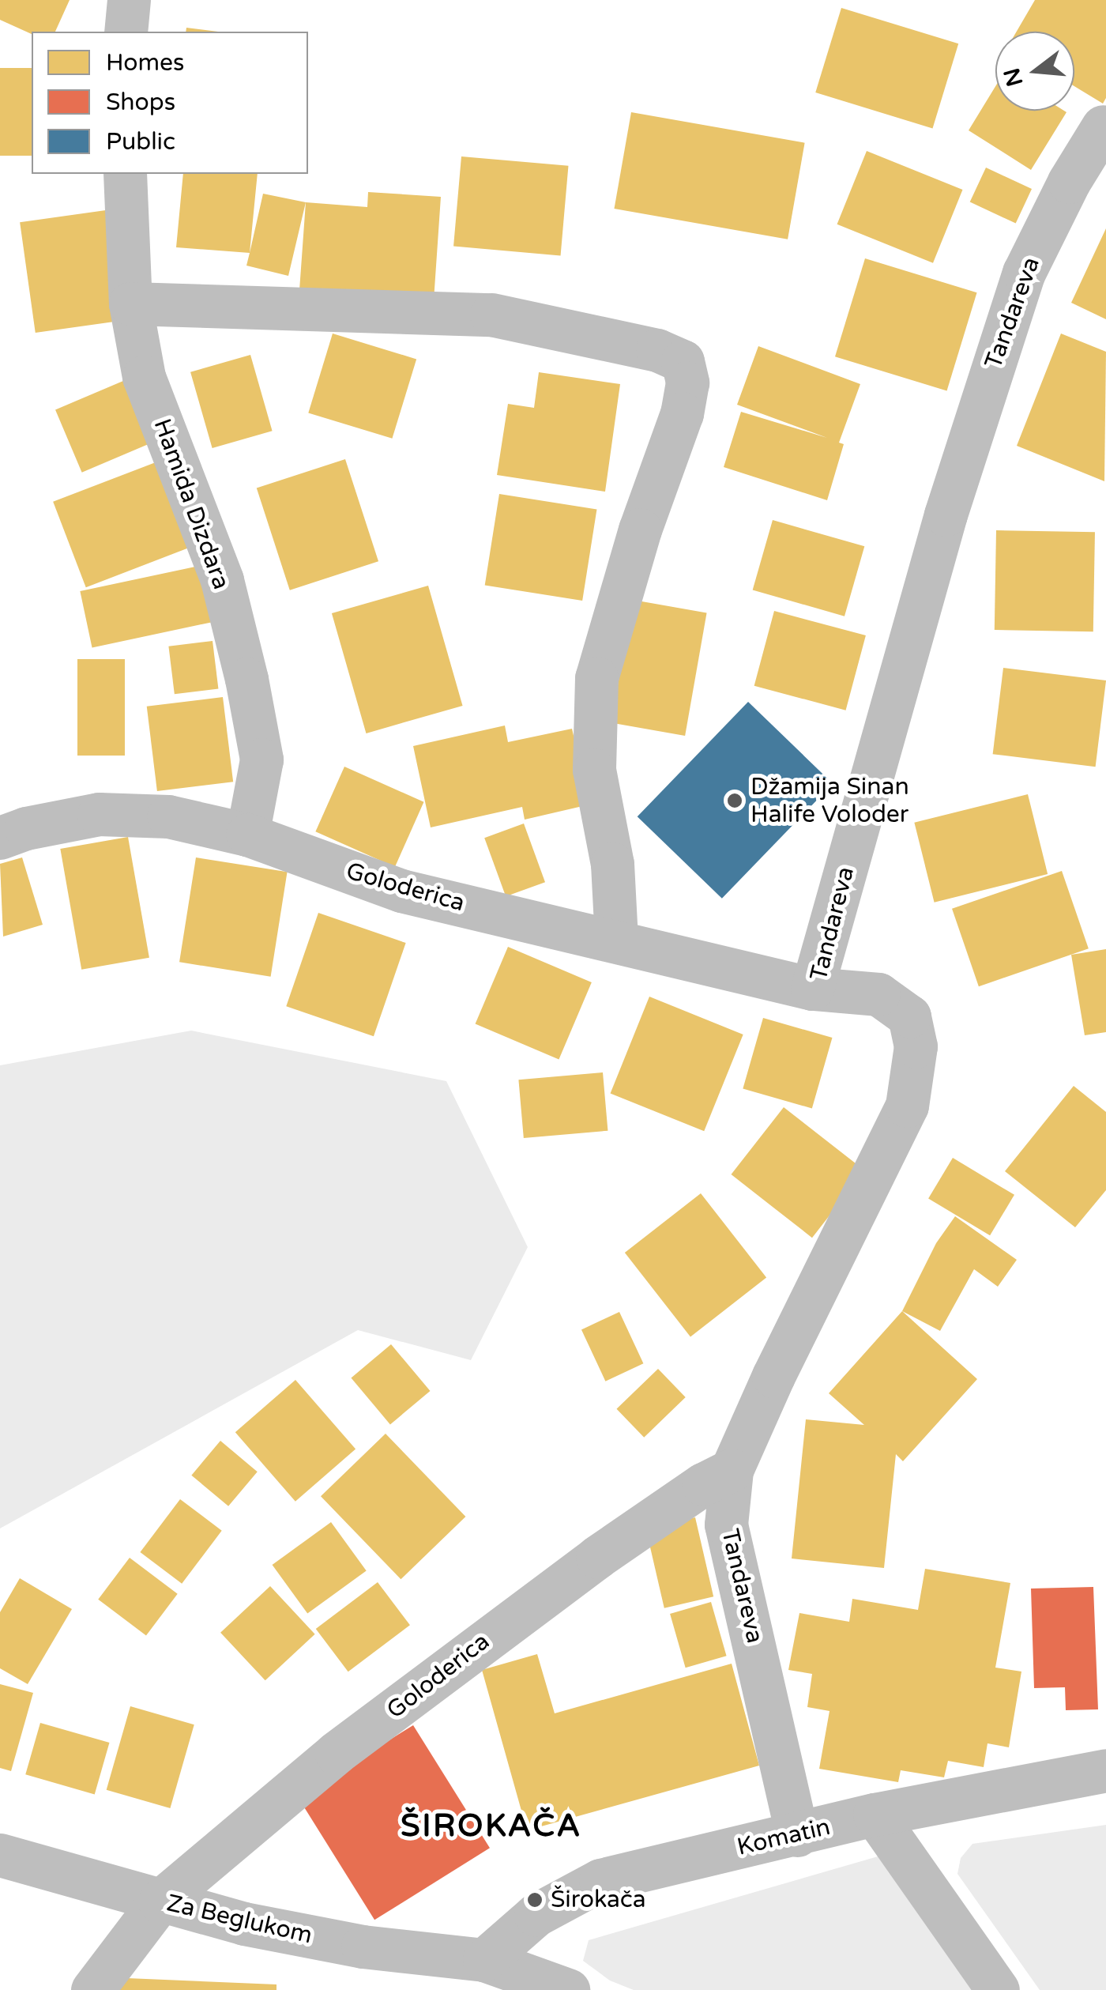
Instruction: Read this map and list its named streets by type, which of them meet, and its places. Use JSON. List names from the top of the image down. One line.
{"streets":{"street":["Tandareva","Hamida Dizdara","Goloderica","Komatin","Za Beglukom"]},"crossings":[["Tandareva","Goloderica"],["Tandareva","Komatin"],["Hamida Dizdara","Goloderica"],["Goloderica","Za Beglukom"],["Komatin","Za Beglukom"]],"districts":["ŠIROKAČA"],"places":["Džamija Sinan Halife Voloder","Širokača"],"legend":["Homes","Shops","Public"],"north":"left"}
